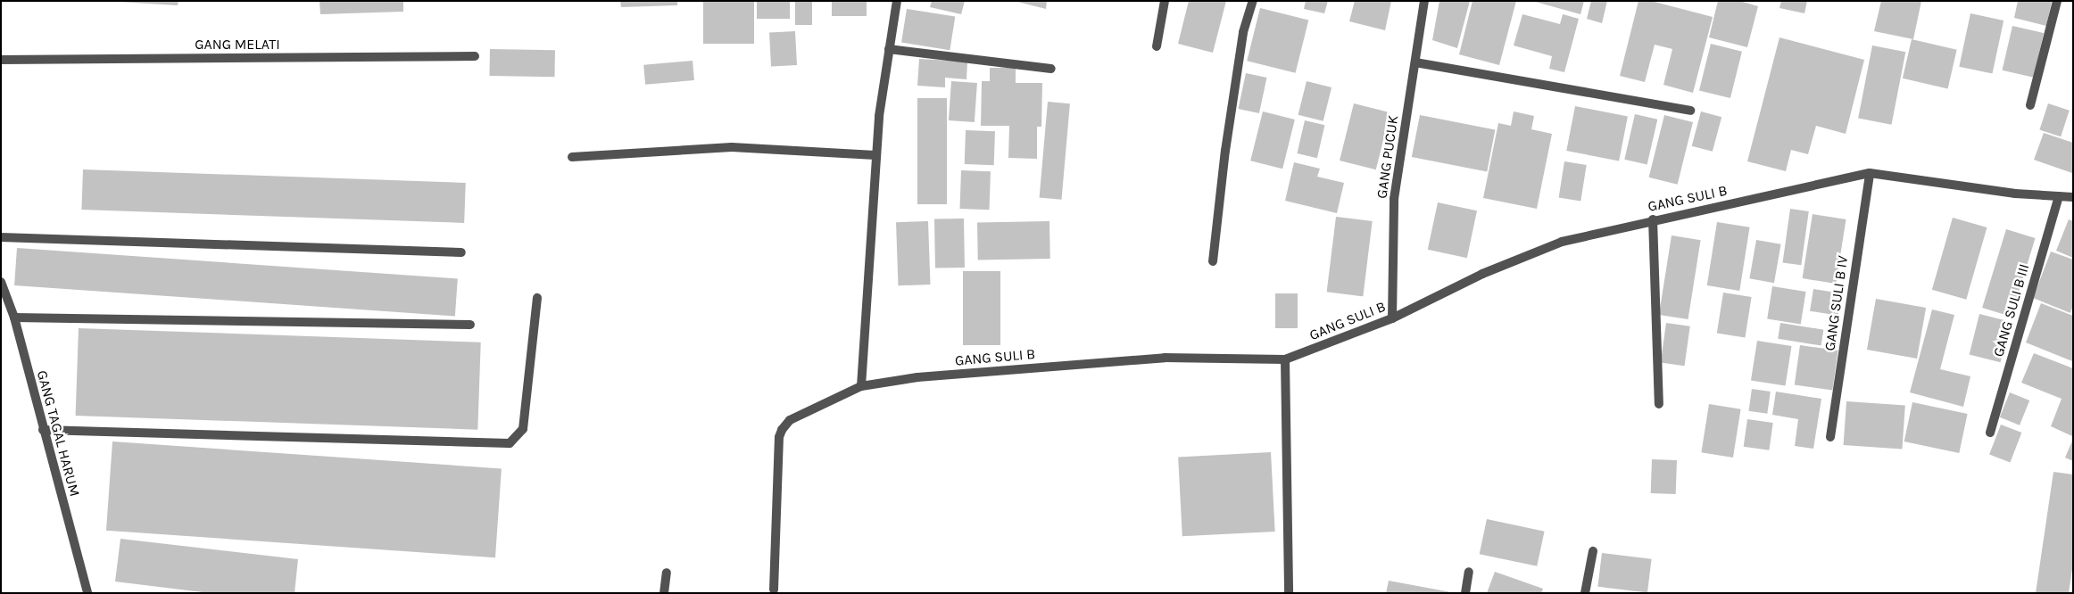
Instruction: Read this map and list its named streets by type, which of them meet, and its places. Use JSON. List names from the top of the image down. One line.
{"streets":{"street":["GANG MELATI","GANG PUCUK","GANG SULI B","GANG SULI B IV","GANG SULI B III","GANG TAGAL HARUM"]},"crossings":[["GANG PUCUK","GANG SULI B"],["GANG SULI B","GANG SULI B IV"],["GANG SULI B","GANG SULI B III"]]}
